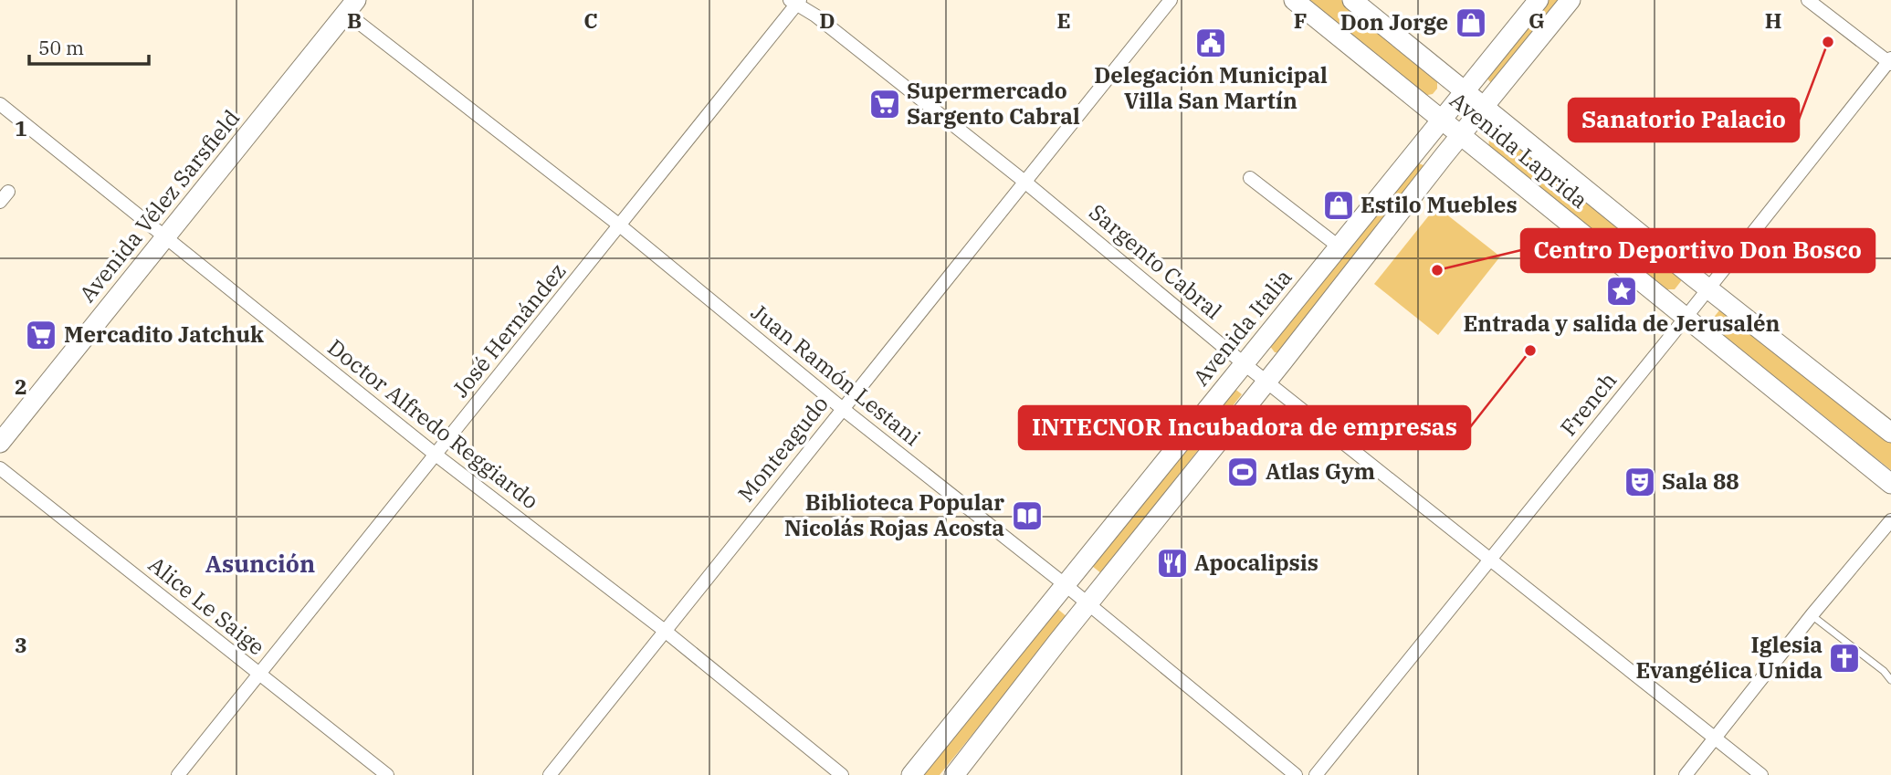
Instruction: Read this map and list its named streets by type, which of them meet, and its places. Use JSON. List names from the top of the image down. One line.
{"streets":{"main road":["Avenida Laprida","Avenida Vélez Sarsfield","Avenida Italia"],"street":["Sargento Cabral","José Hernández","Juan Ramón Lestani","French","Doctor Alfredo Reggiardo","Monteagudo","Alice Le Saige"]},"crossings":[["Avenida Laprida","Avenida Italia"],["Avenida Laprida","French"],["Avenida Vélez Sarsfield","Juan Ramón Lestani"],["Avenida Vélez Sarsfield","Doctor Alfredo Reggiardo"],["Sargento Cabral","Avenida Italia"],["Sargento Cabral","José Hernández"],["Sargento Cabral","French"],["Sargento Cabral","Monteagudo"],["Avenida Italia","Juan Ramón Lestani"],["José Hernández","Juan Ramón Lestani"],["José Hernández","Doctor Alfredo Reggiardo"],["José Hernández","Alice Le Saige"],["Juan Ramón Lestani","Monteagudo"],["Doctor Alfredo Reggiardo","Monteagudo"]],"districts":["Asunción"],"places":{"shop":["Don Jorge","Estilo Muebles"],"other":["Sanatorio Palacio","Centro Deportivo Don Bosco","INTECNOR Incubadora de empresas"],"public building":["Delegación Municipal Villa San Martín"],"supermarket":["Supermercado Sargento Cabral","Mercadito Jatchuk"],"place":["Entrada y salida de Jerusalén"],"sports":["Atlas Gym"],"theatre":["Sala 88"],"library":["Biblioteca Popular Nicolás Rojas Acosta"],"restaurant":["Apocalipsis"],"church":["Iglesia Evangélica Unida"]},"scale_bar":"50 m","grid":{"columns":["B","C","D","E","F","G","H"],"rows":["1","2","3"]}}
